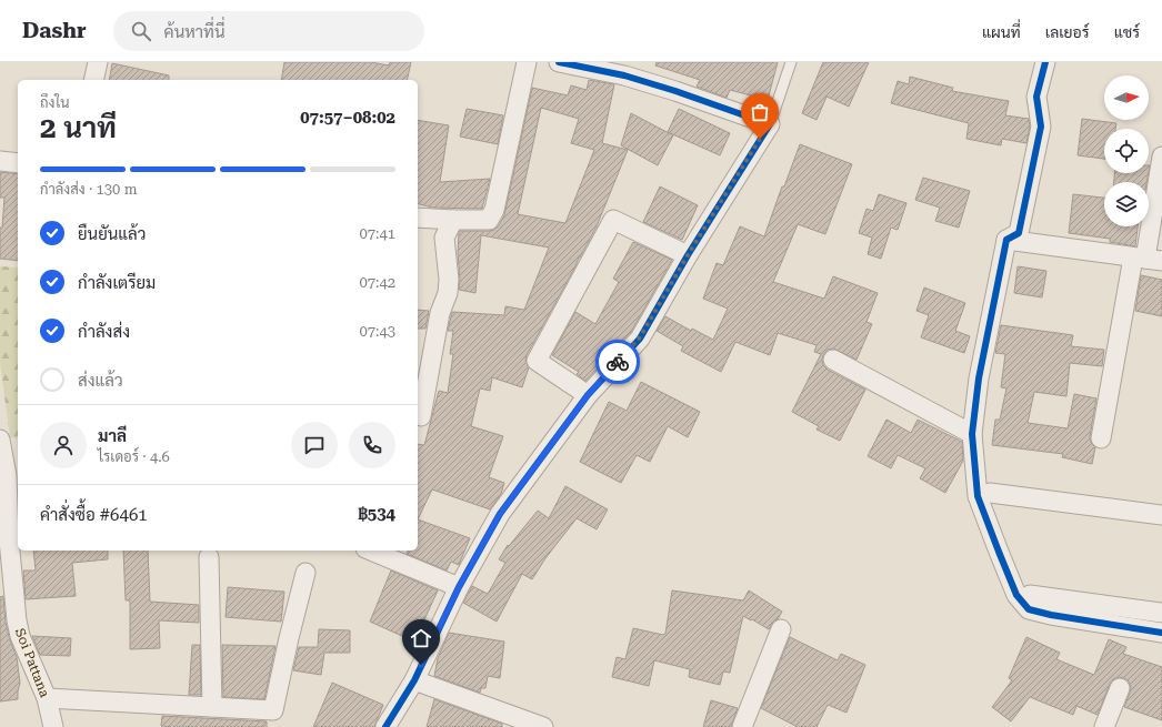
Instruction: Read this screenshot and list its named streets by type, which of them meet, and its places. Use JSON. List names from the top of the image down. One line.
{"streets":{"street":["Soi Pattana"]},"north":"right","page":{"header":"Dashr","search":"ค้นหาที่นี่","nav":["แผนที่","เลเยอร์","แชร์"],"heading":["2 นาที","ถึงใน","07:57–08:02"],"panel":["มาลี","ไรเดอร์ · 4.6","คำสั่งซื้อ #6461","฿534"],"bar":"กำลังส่ง · 130 m","list":[["ยืนยันแล้ว","07:41"],["กำลังเตรียม","07:42"],["กำลังส่ง","07:43"],"ส่งแล้ว"]}}
